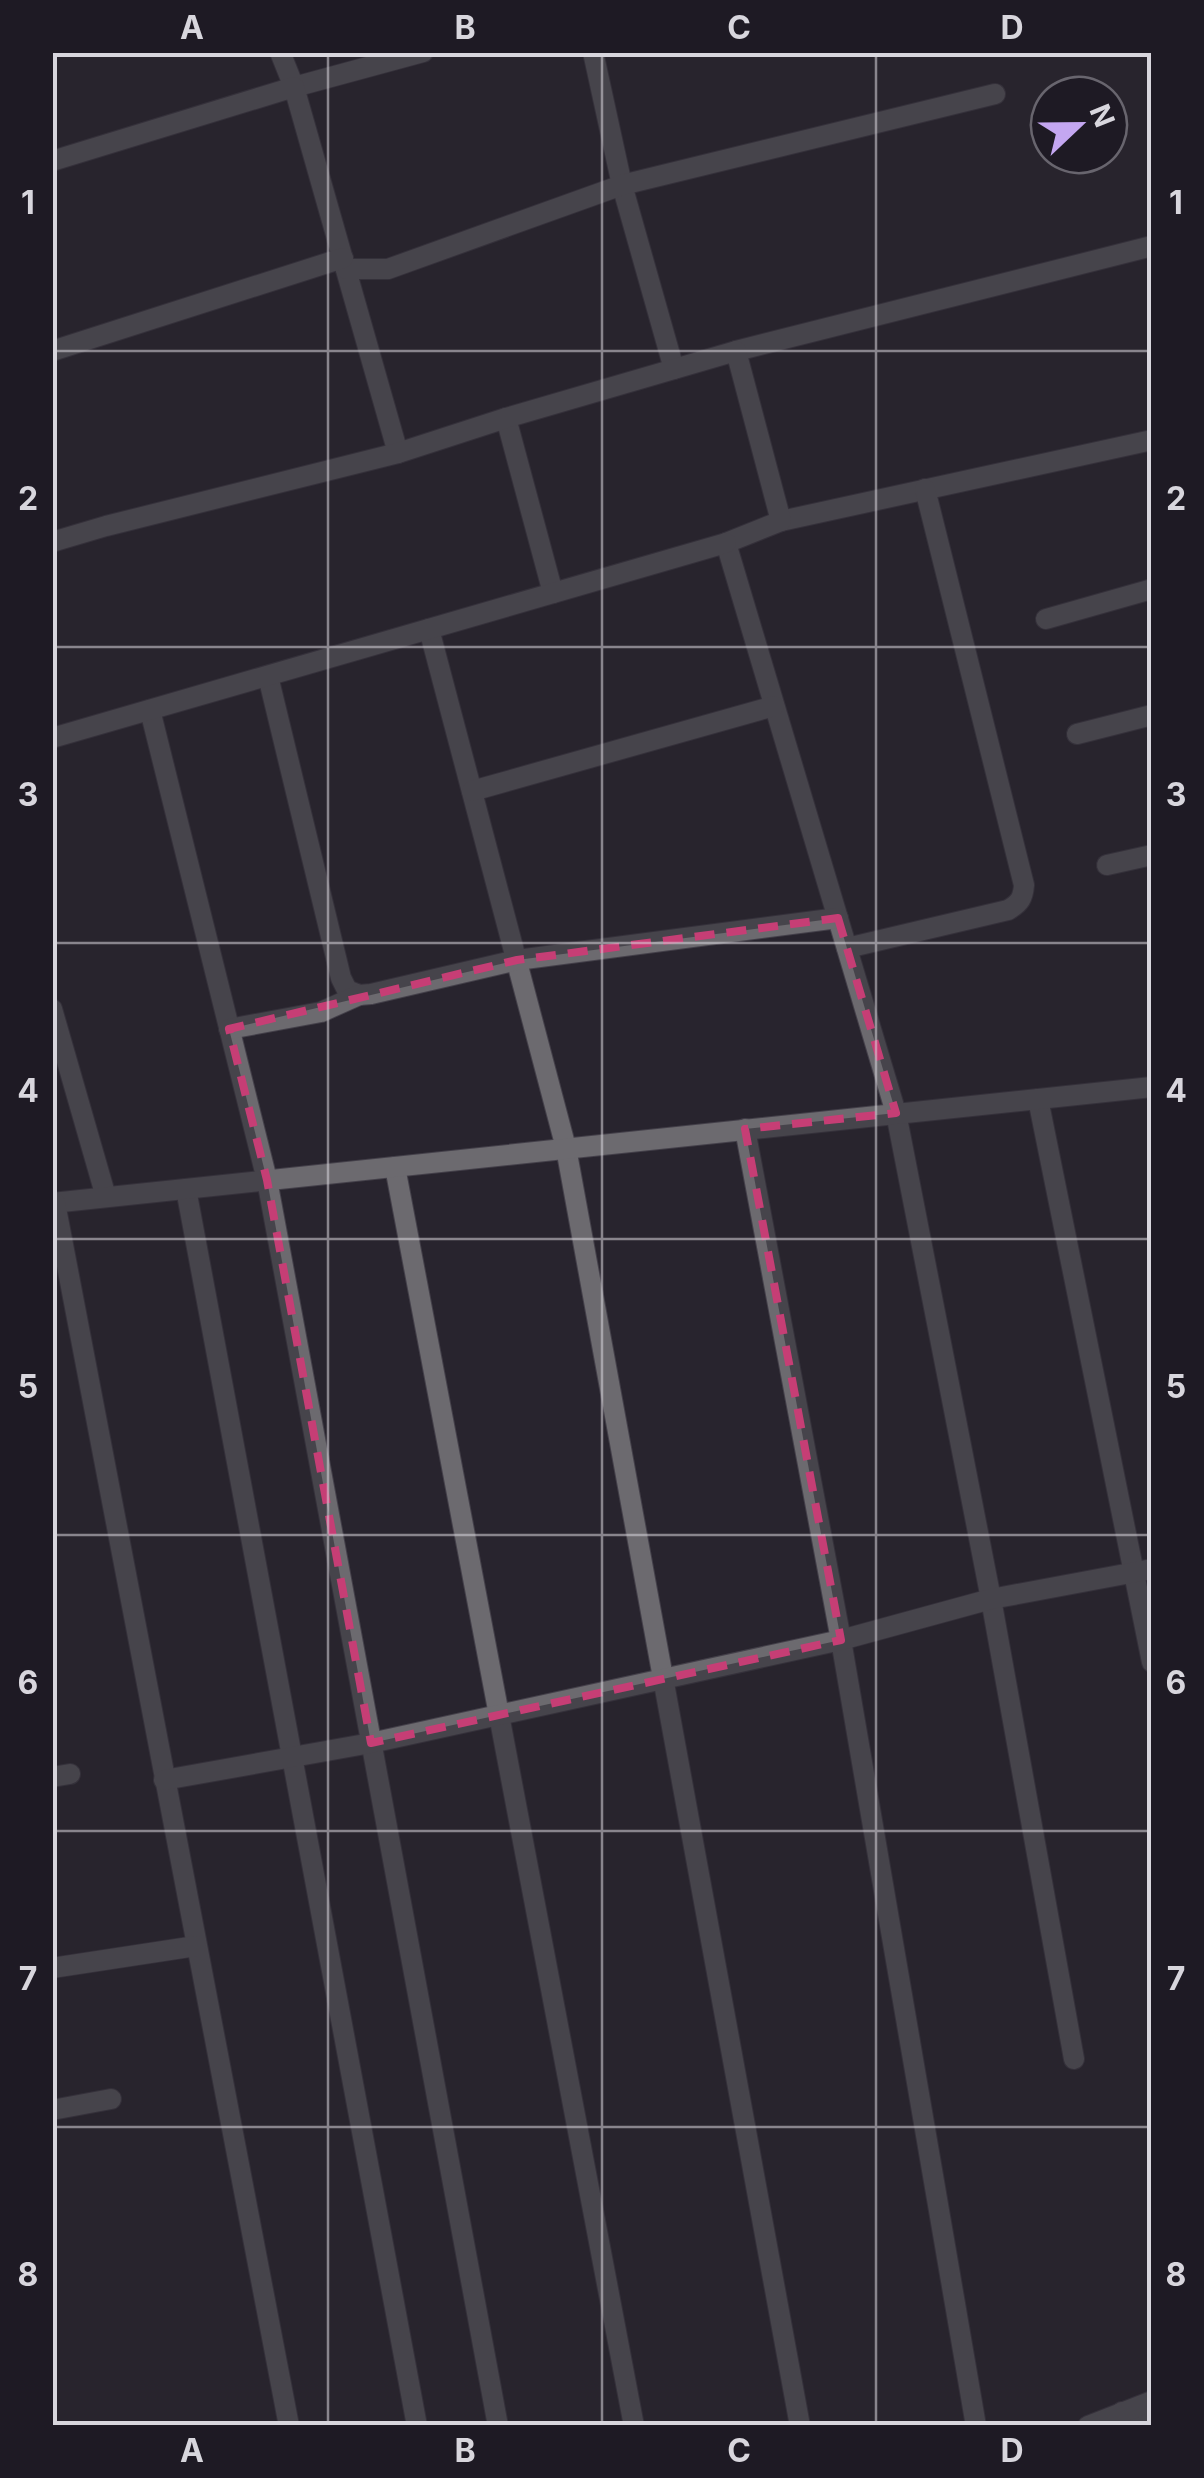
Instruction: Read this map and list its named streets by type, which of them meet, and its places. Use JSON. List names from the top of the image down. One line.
{"north":"right","grid":{"columns":["A","B","C","D"],"rows":["1","2","3","4","5","6","7","8"]}}
